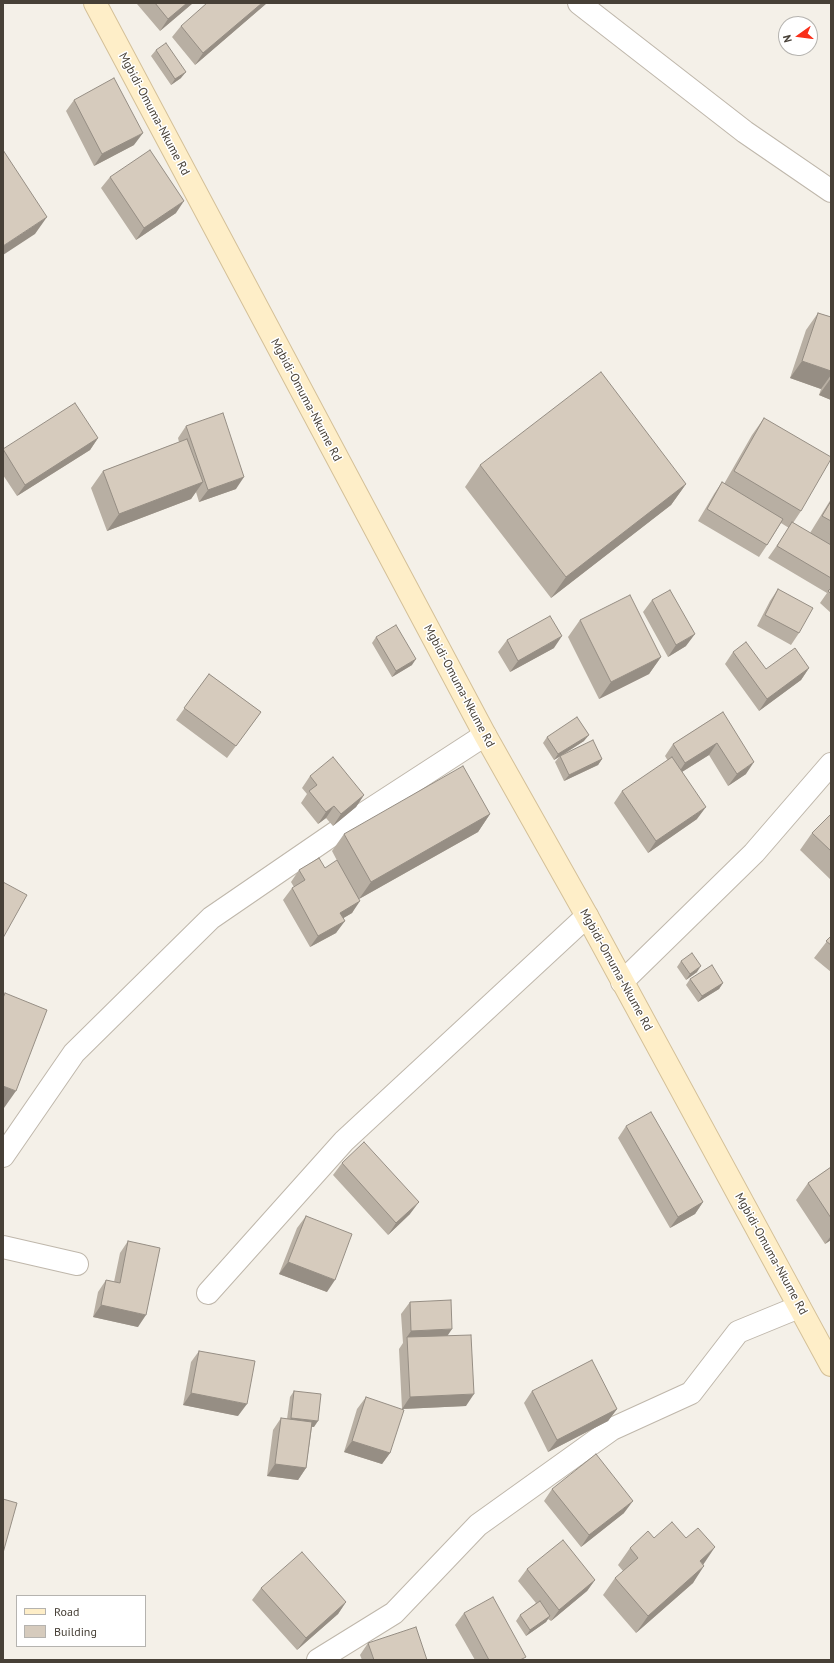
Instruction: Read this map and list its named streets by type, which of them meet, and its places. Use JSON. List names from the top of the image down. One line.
{"streets":{"street":["Mgbidi-Omuma-Nkume Rd"]},"legend":["Road","Building"],"north":"left"}
